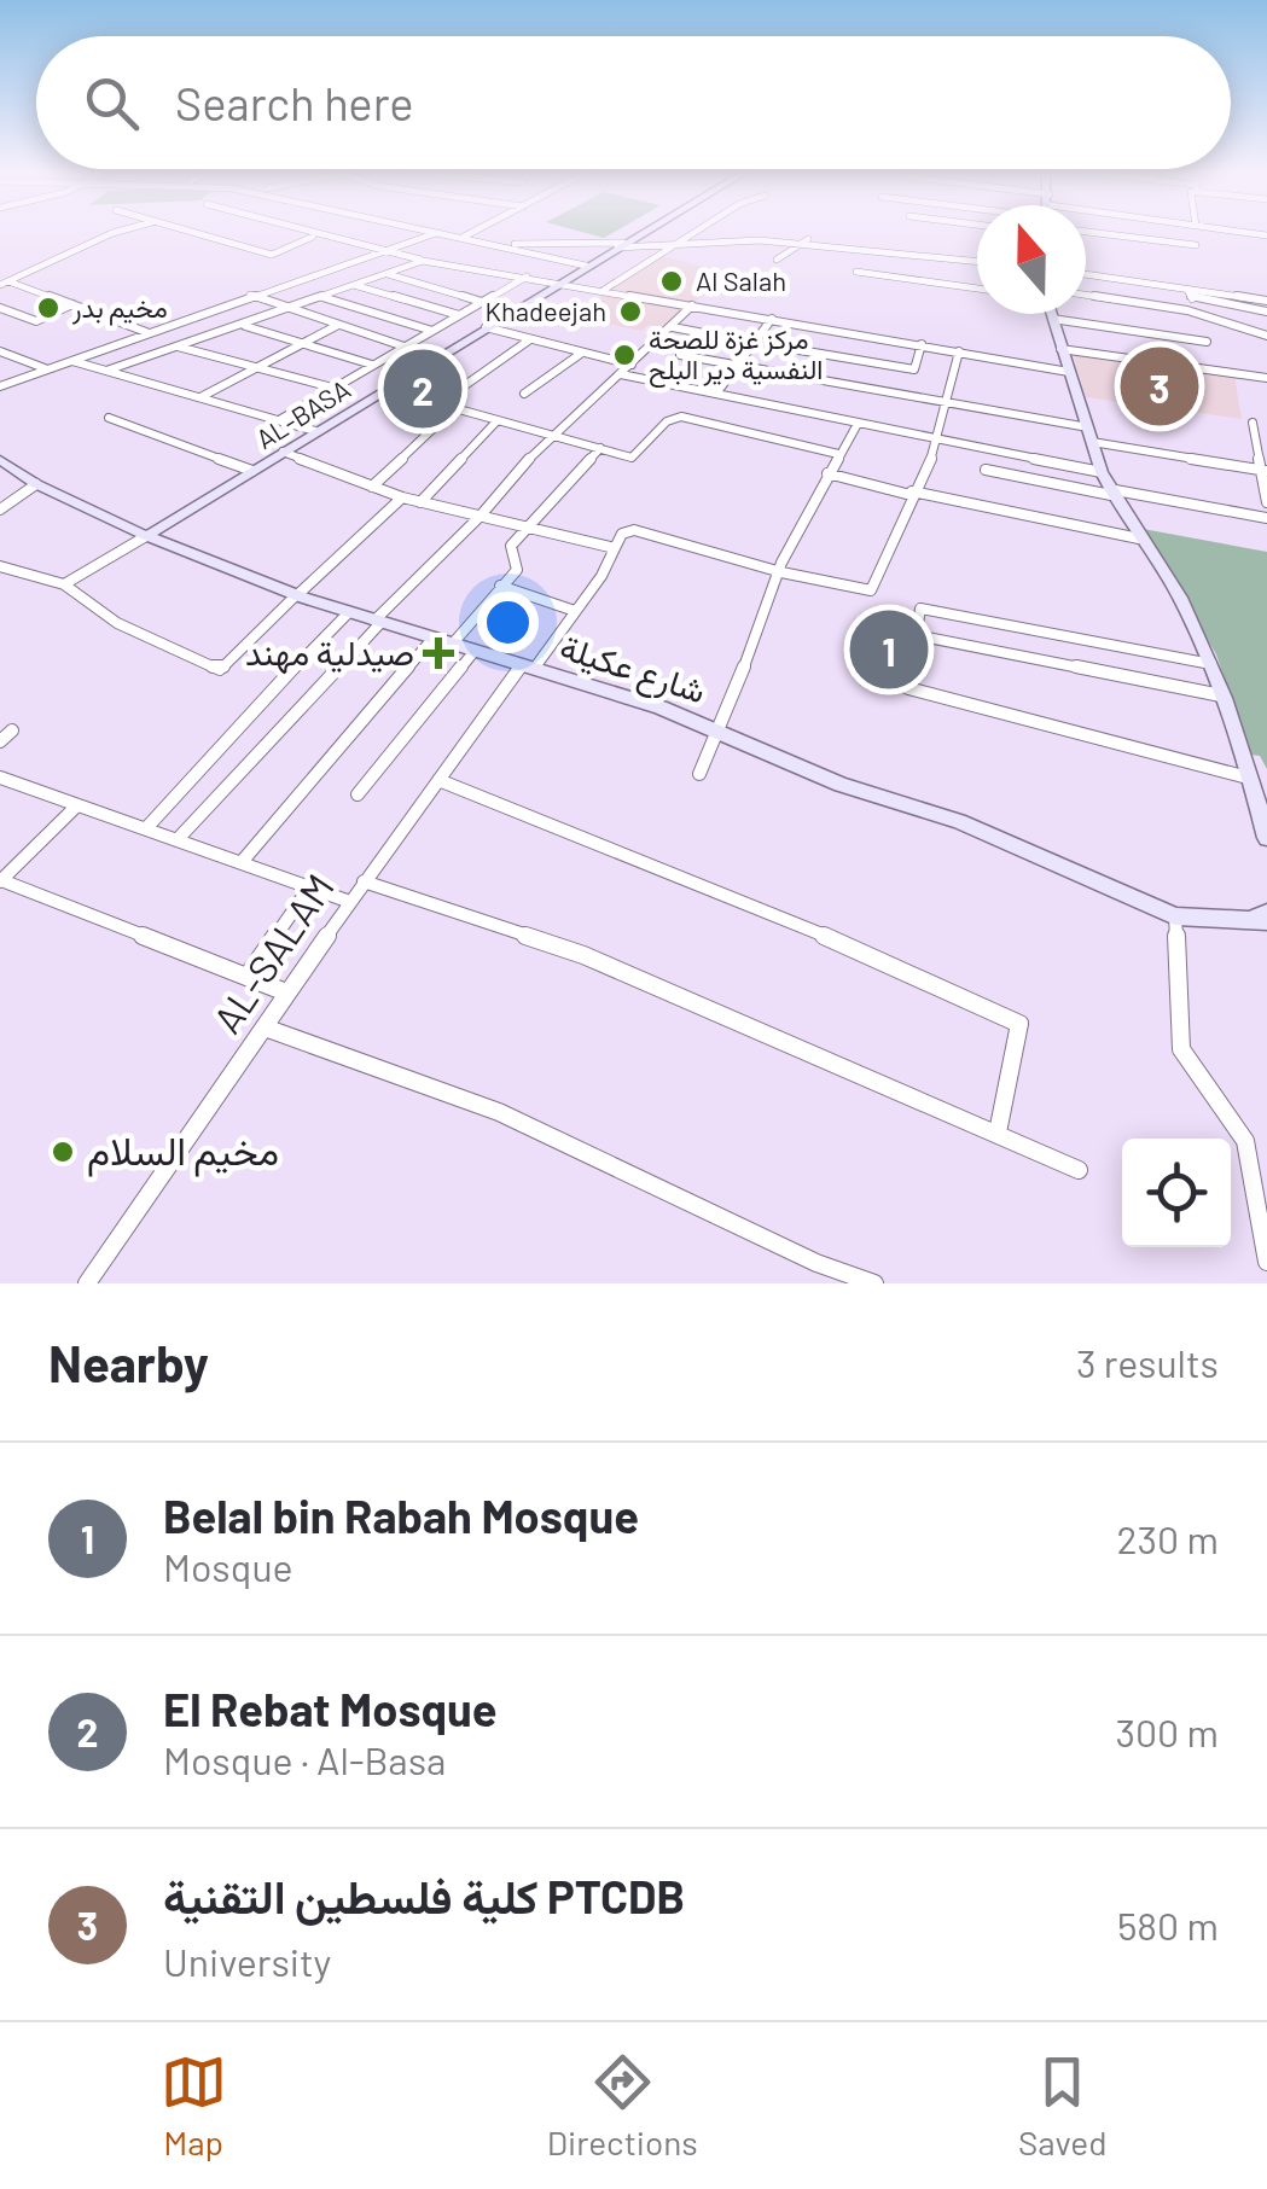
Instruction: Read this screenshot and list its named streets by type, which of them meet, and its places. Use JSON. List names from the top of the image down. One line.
{"streets":{"street":["AL-BASA","شارع عكيلة","AL-SALAM"]},"crossings":[["AL-BASA","شارع عكيلة"],["شارع عكيلة","AL-SALAM"]],"places":{"other":["Al Salah","مخيم بدر","Khadeejah","مركز غزة للصحة النفسية دير البلح","مخيم السلام"],"health":["صيدلية مهند"]},"north":"top","page":{"search":"Search here","pins":["3","2","1"],"heading":["Nearby","3 results"],"list":[{"mark":"1","name":"Belal bin Rabah Mosque","note":"Mosque","value":"230 m"},{"mark":"2","name":"El Rebat Mosque","note":"Mosque · Al-Basa","value":"300 m"},{"mark":"3","name":"كلية فلسطين التقنية PTCDB","note":"University","value":"580 m"}],"nav":["Map","Directions","Saved"]}}
